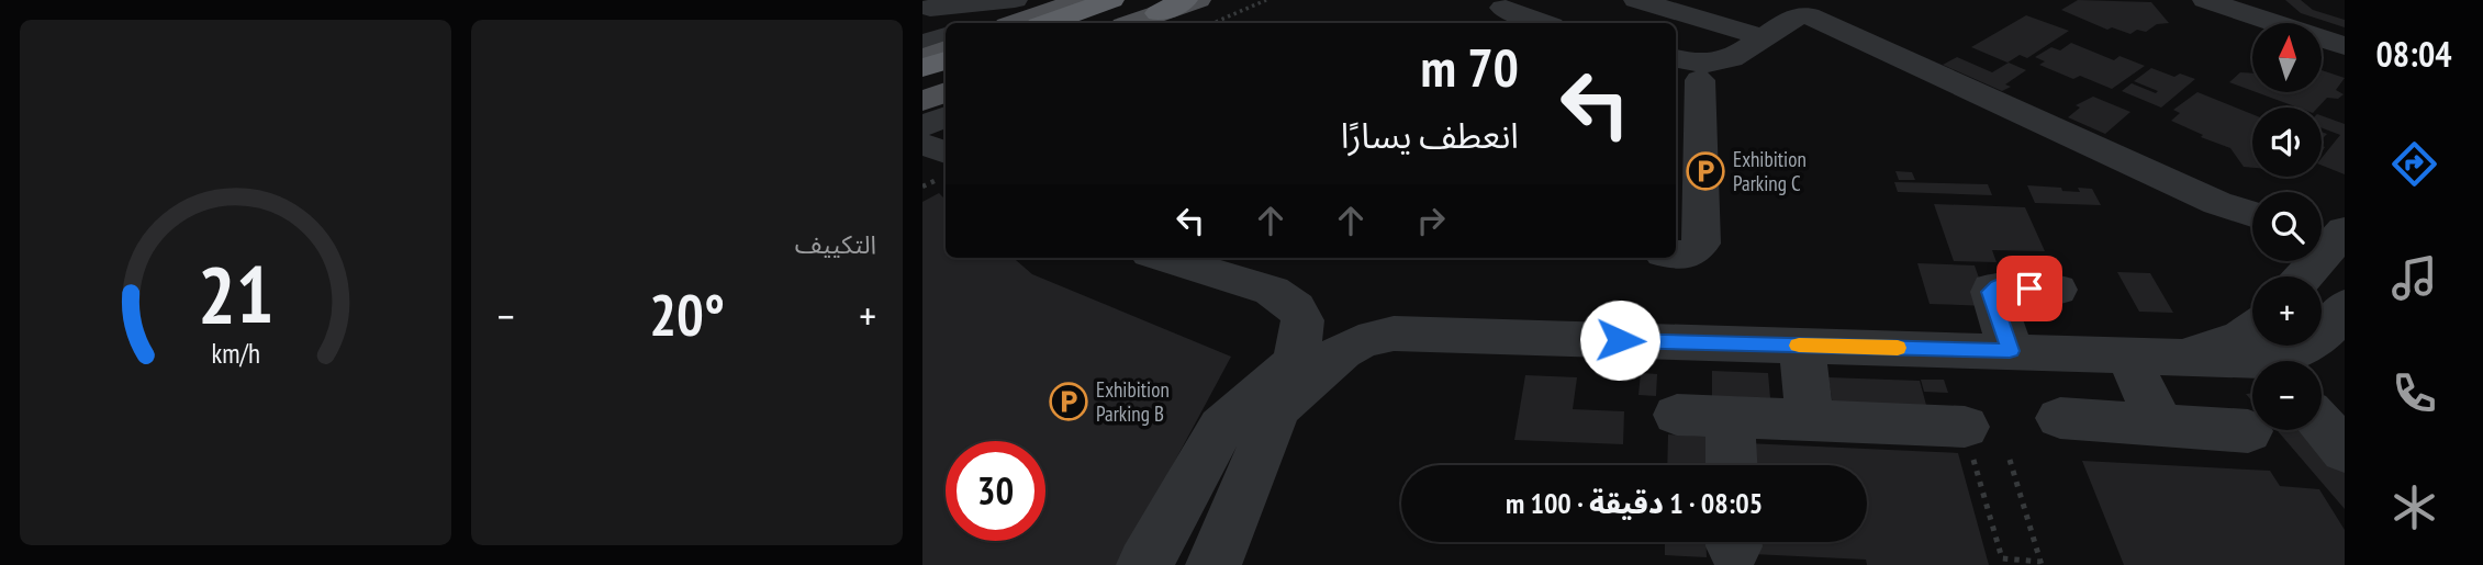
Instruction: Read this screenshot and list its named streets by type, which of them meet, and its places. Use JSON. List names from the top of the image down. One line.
{"places":{"parking":["Exhibition Parking C","Exhibition Parking B"]},"north":"top","page":{"tabs":"08:04","tile":"التكييف","map_buttons":["+","−"],"turn":["70 m","انعطف يسارًا"],"heat":["−","20°","+"],"limit":"30","trip":"08:05 · 1 دقيقة · 100 m","gauge":["21","km/h"]}}
